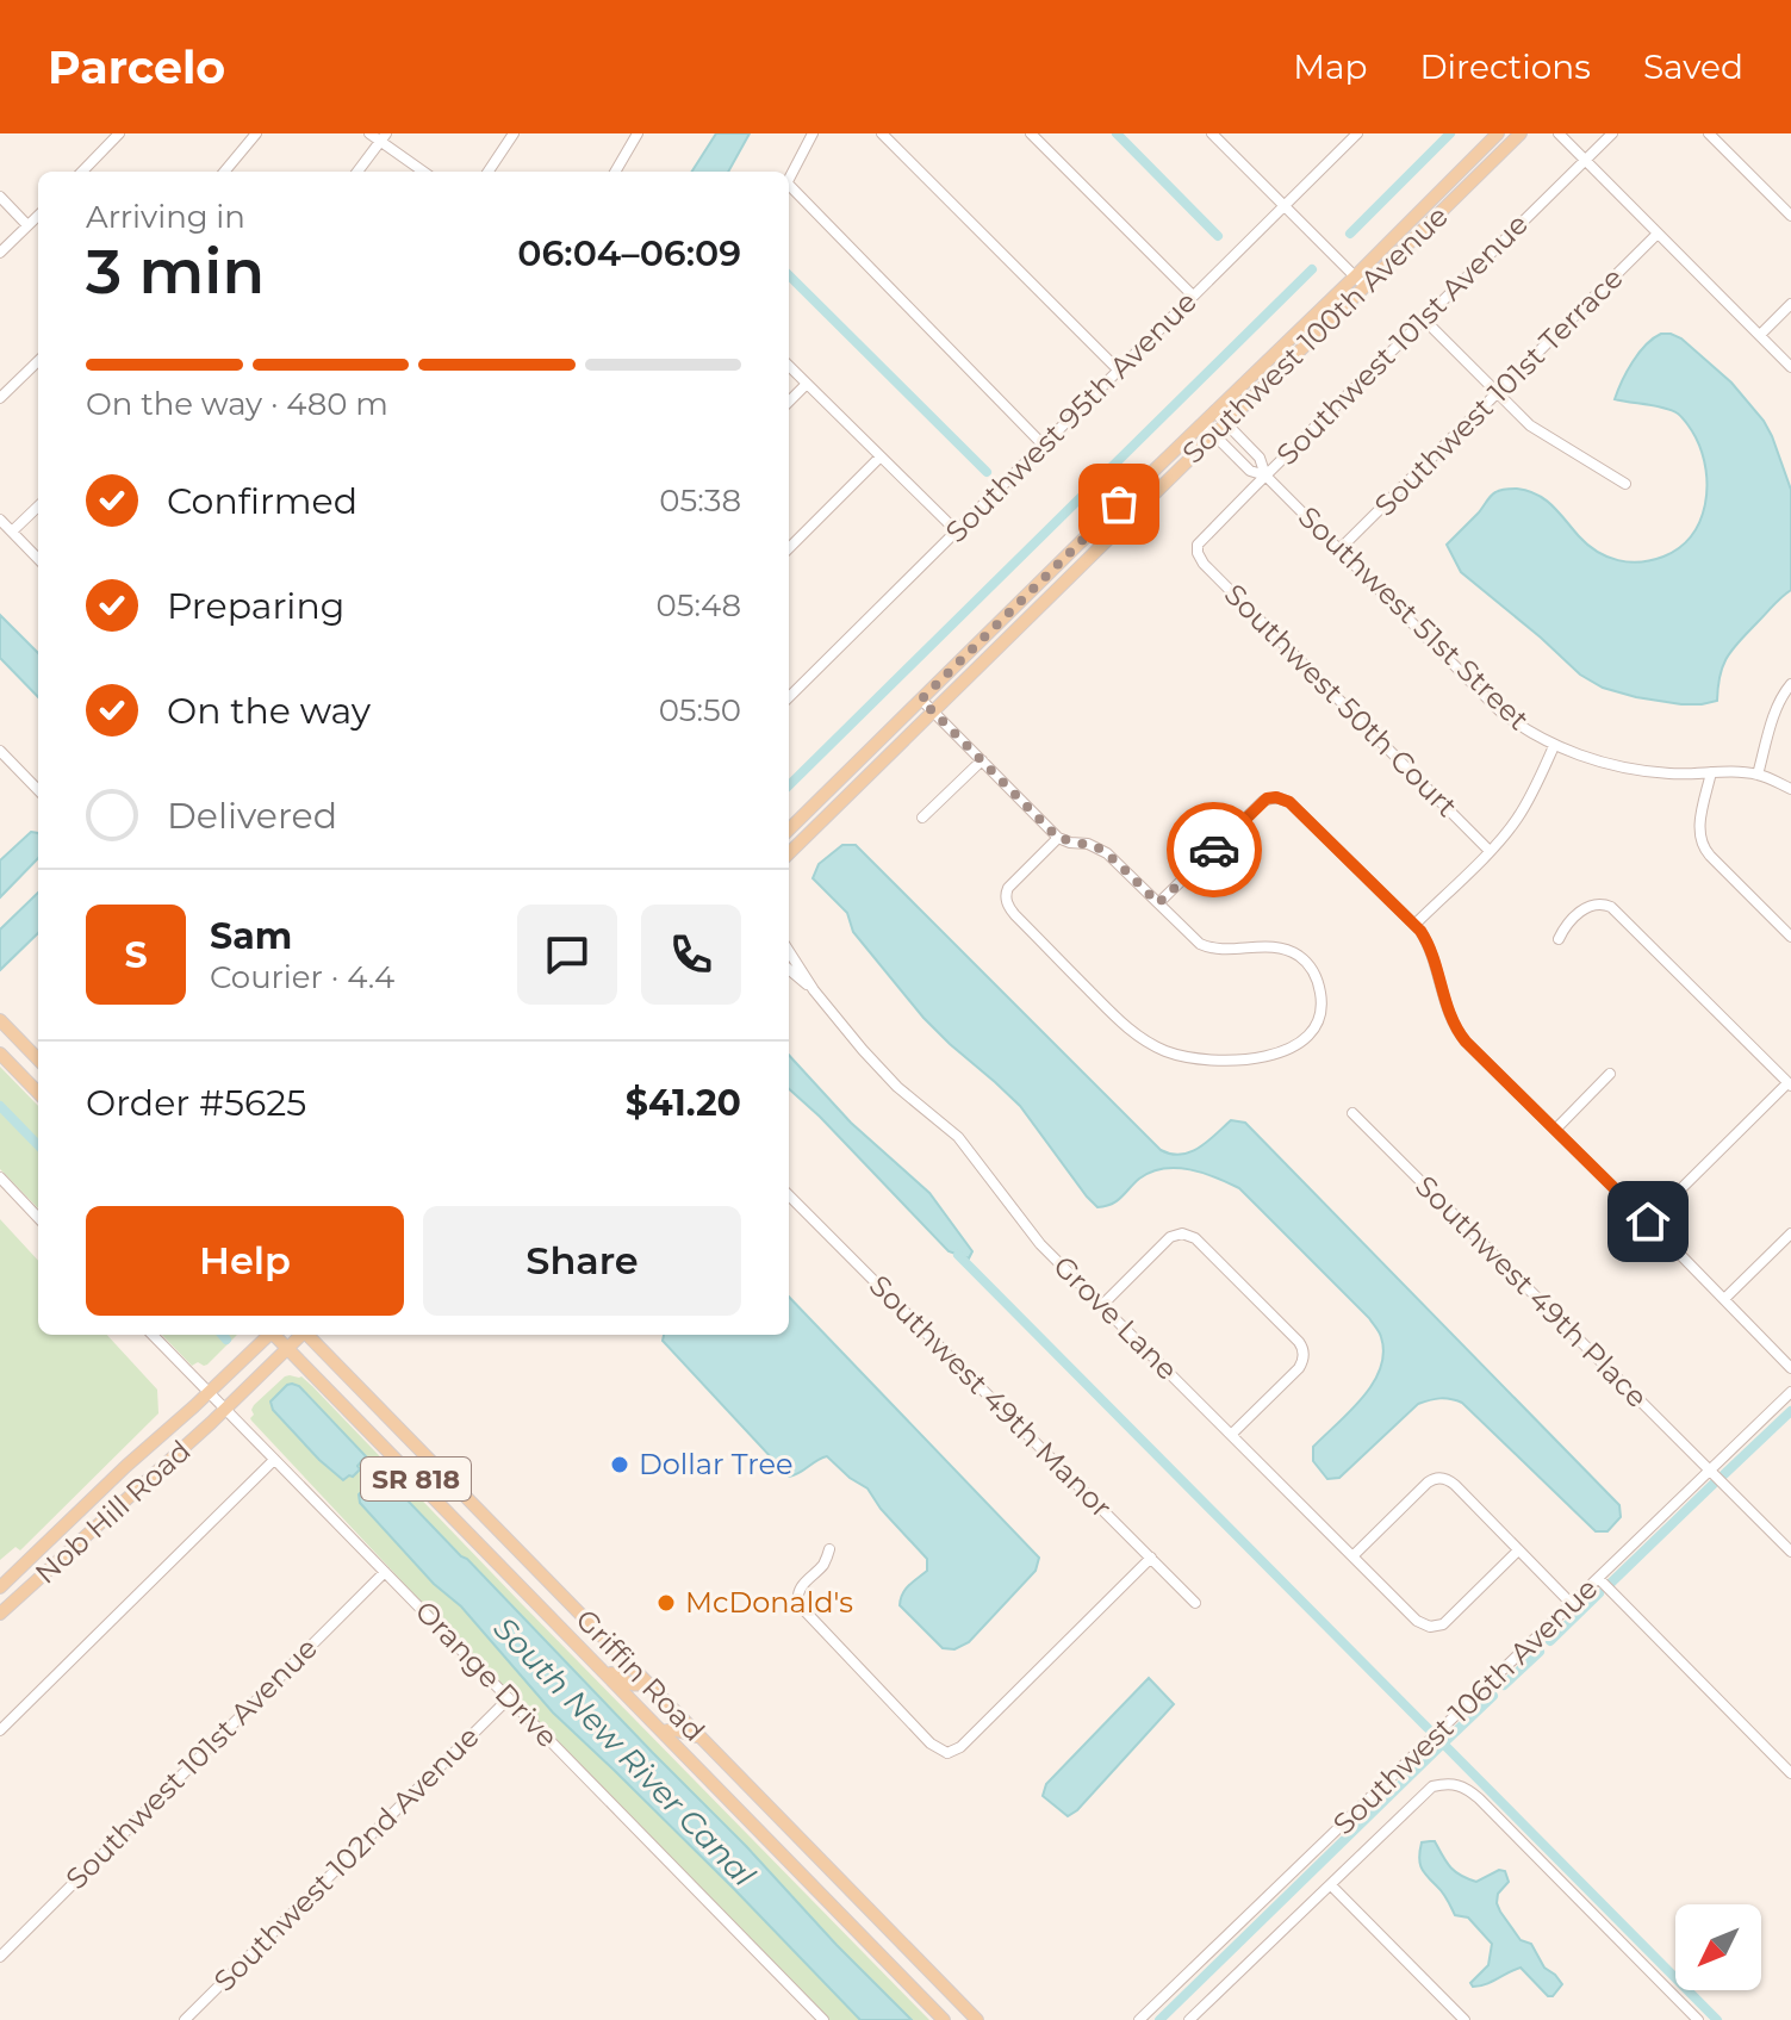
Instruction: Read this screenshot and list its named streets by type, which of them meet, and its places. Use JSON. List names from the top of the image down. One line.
{"streets":{"main road":["Southwest 100th Avenue","SR 818","Nob Hill Road","Griffin Road"],"street":["Southwest 101st Avenue","Southwest 101st Terrace","Southwest 95th Avenue","Southwest 51st Street","Southwest 50th Court","Southwest 49th Place","Grove Lane","Southwest 49th Manor","Orange Drive","Southwest 106th Avenue","Southwest 102nd Avenue"]},"crossings":[["Southwest 100th Avenue","Southwest 51st Street"],["Southwest 101st Avenue","Southwest 51st Street"],["Southwest 101st Avenue","Southwest 50th Court"],["Southwest 101st Avenue","Orange Drive"],["Southwest 101st Terrace","Southwest 51st Street"],["Southwest 49th Place","Southwest 106th Avenue"],["Nob Hill Road","Orange Drive"],["Orange Drive","Southwest 102nd Avenue"]],"water":["South New River Canal"],"places":["Dollar Tree","McDonald's"],"north":"bottom left","page":{"header":"Parcelo","nav":["Map","Directions","Saved"],"heading":["3 min","Arriving in","06:04–06:09"],"panel":["Sam","Courier · 4.4","Order #5625","$41.20"],"bar":"On the way · 480 m","list":[["Confirmed","05:38"],["Preparing","05:48"],["On the way","05:50"],"Delivered"],"round":"S","buttons":["Help","Share"]}}
